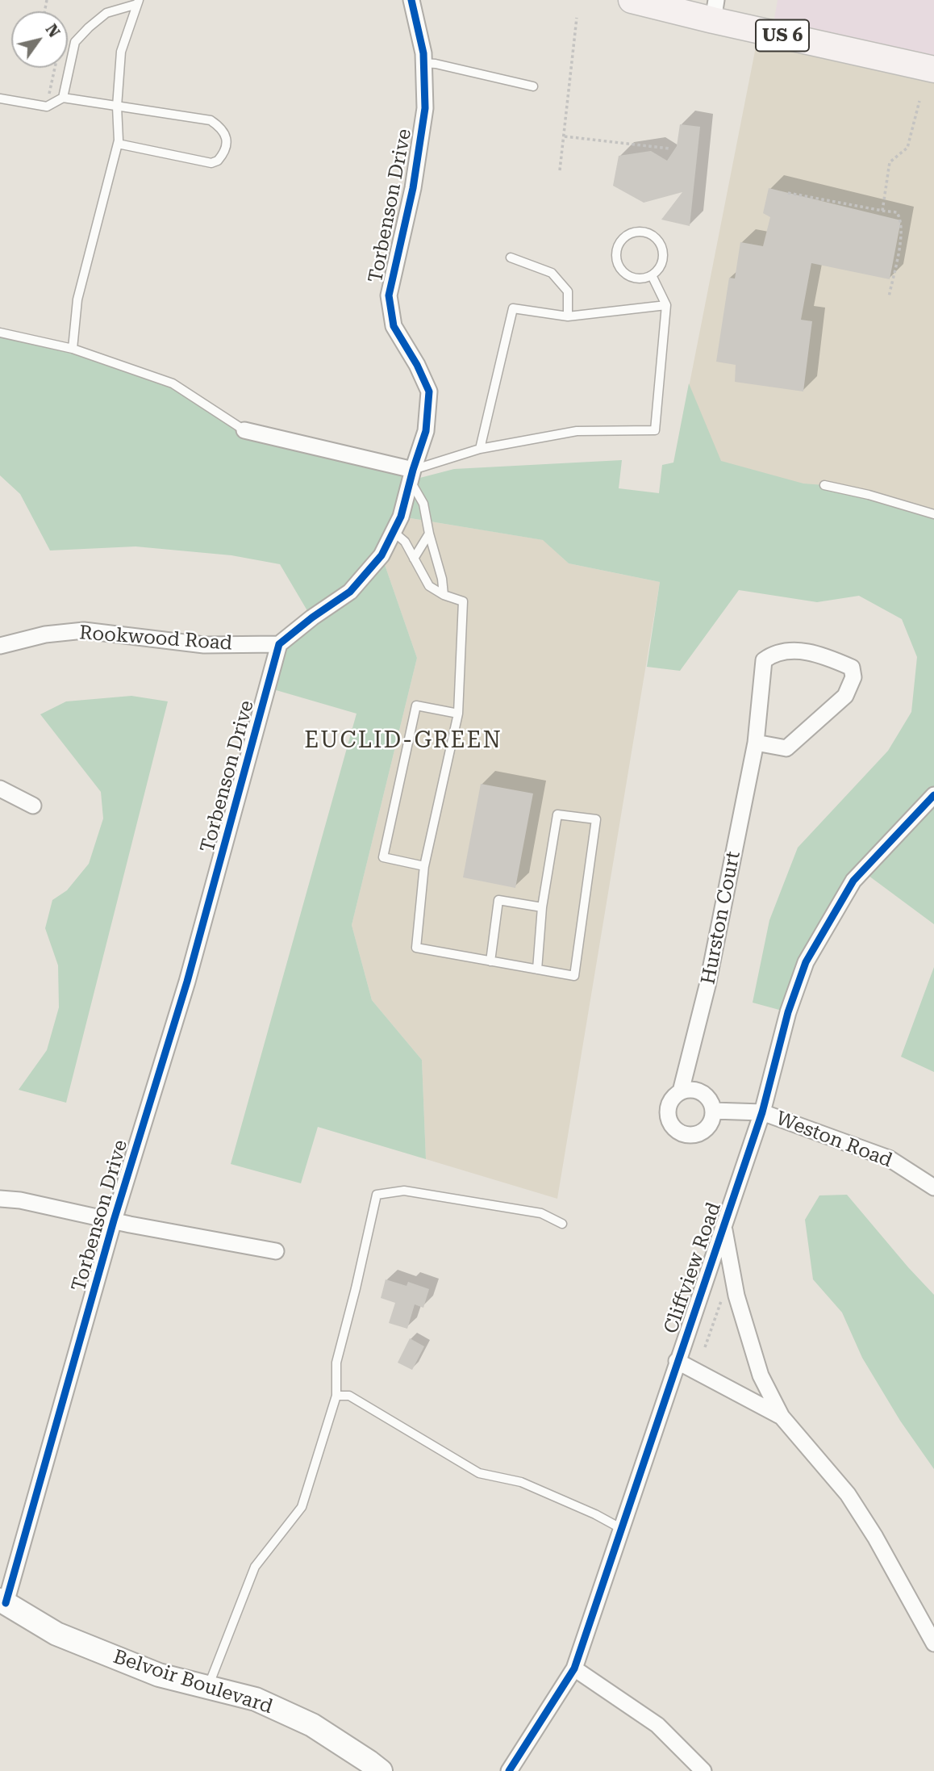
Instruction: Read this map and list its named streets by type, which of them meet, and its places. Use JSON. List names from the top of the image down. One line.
{"streets":{"main road":["US 6"],"street":["Torbenson Drive","Rookwood Road","Hurston Court","Weston Road","Cliffview Road","Belvoir Boulevard"]},"crossings":[["Torbenson Drive","Rookwood Road"],["Torbenson Drive","Belvoir Boulevard"],["Weston Road","Cliffview Road"]],"districts":["EUCLID-GREEN"],"north":"top right"}
